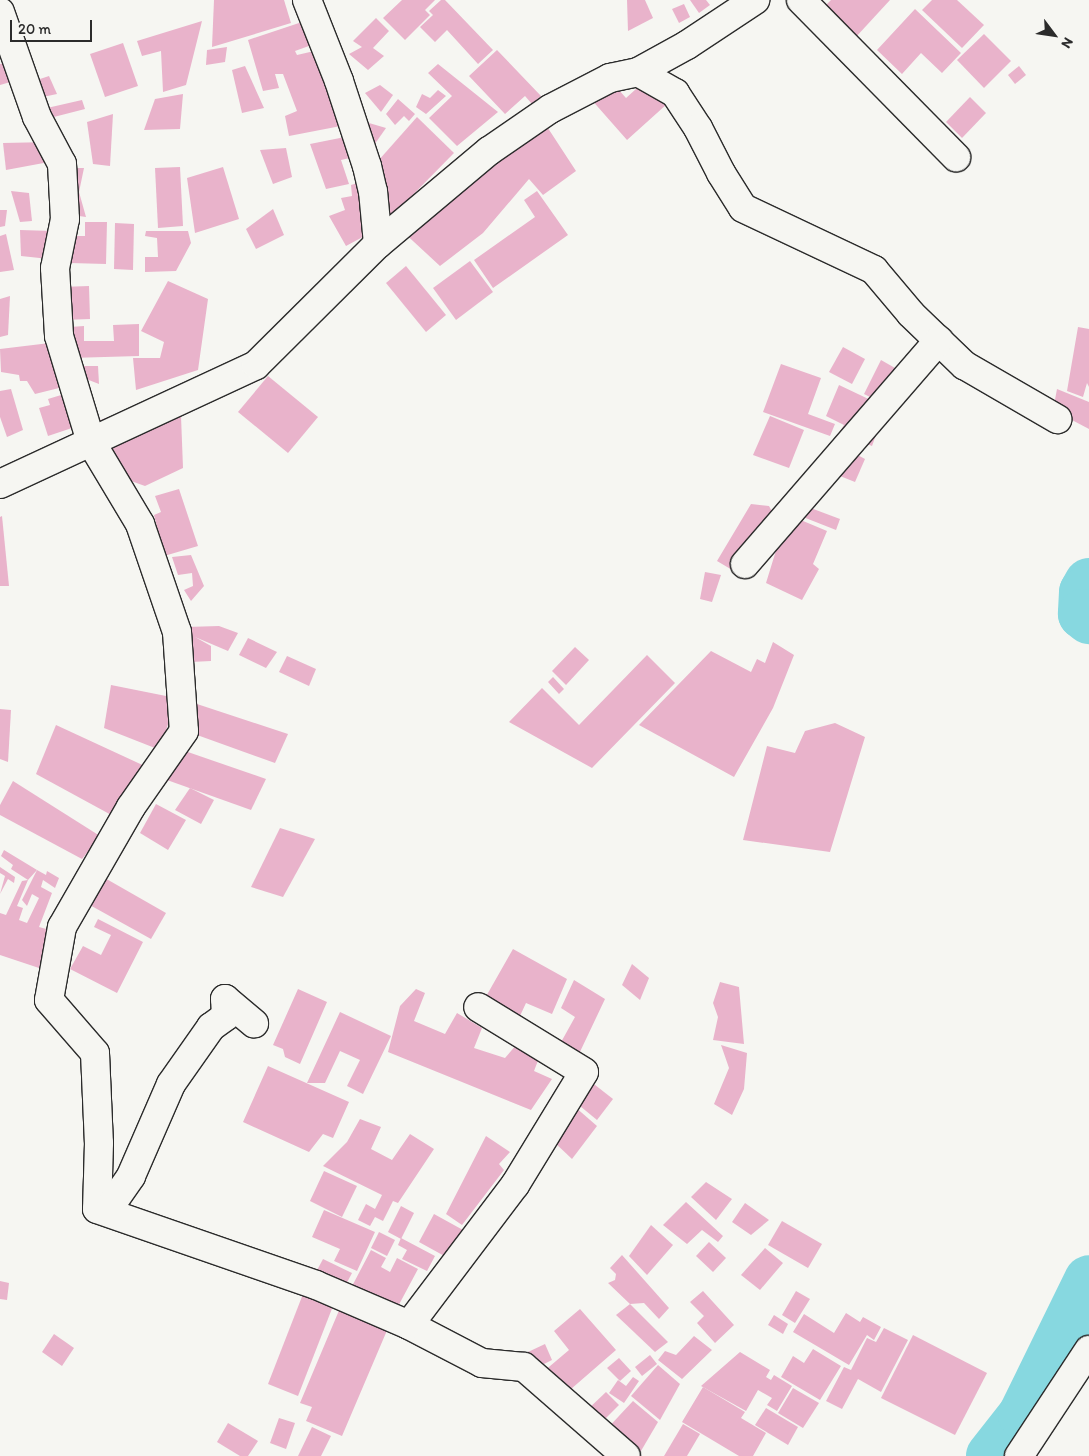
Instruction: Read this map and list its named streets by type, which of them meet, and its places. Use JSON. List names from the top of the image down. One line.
{"scale_bar":"20 m","north":"bottom right"}
